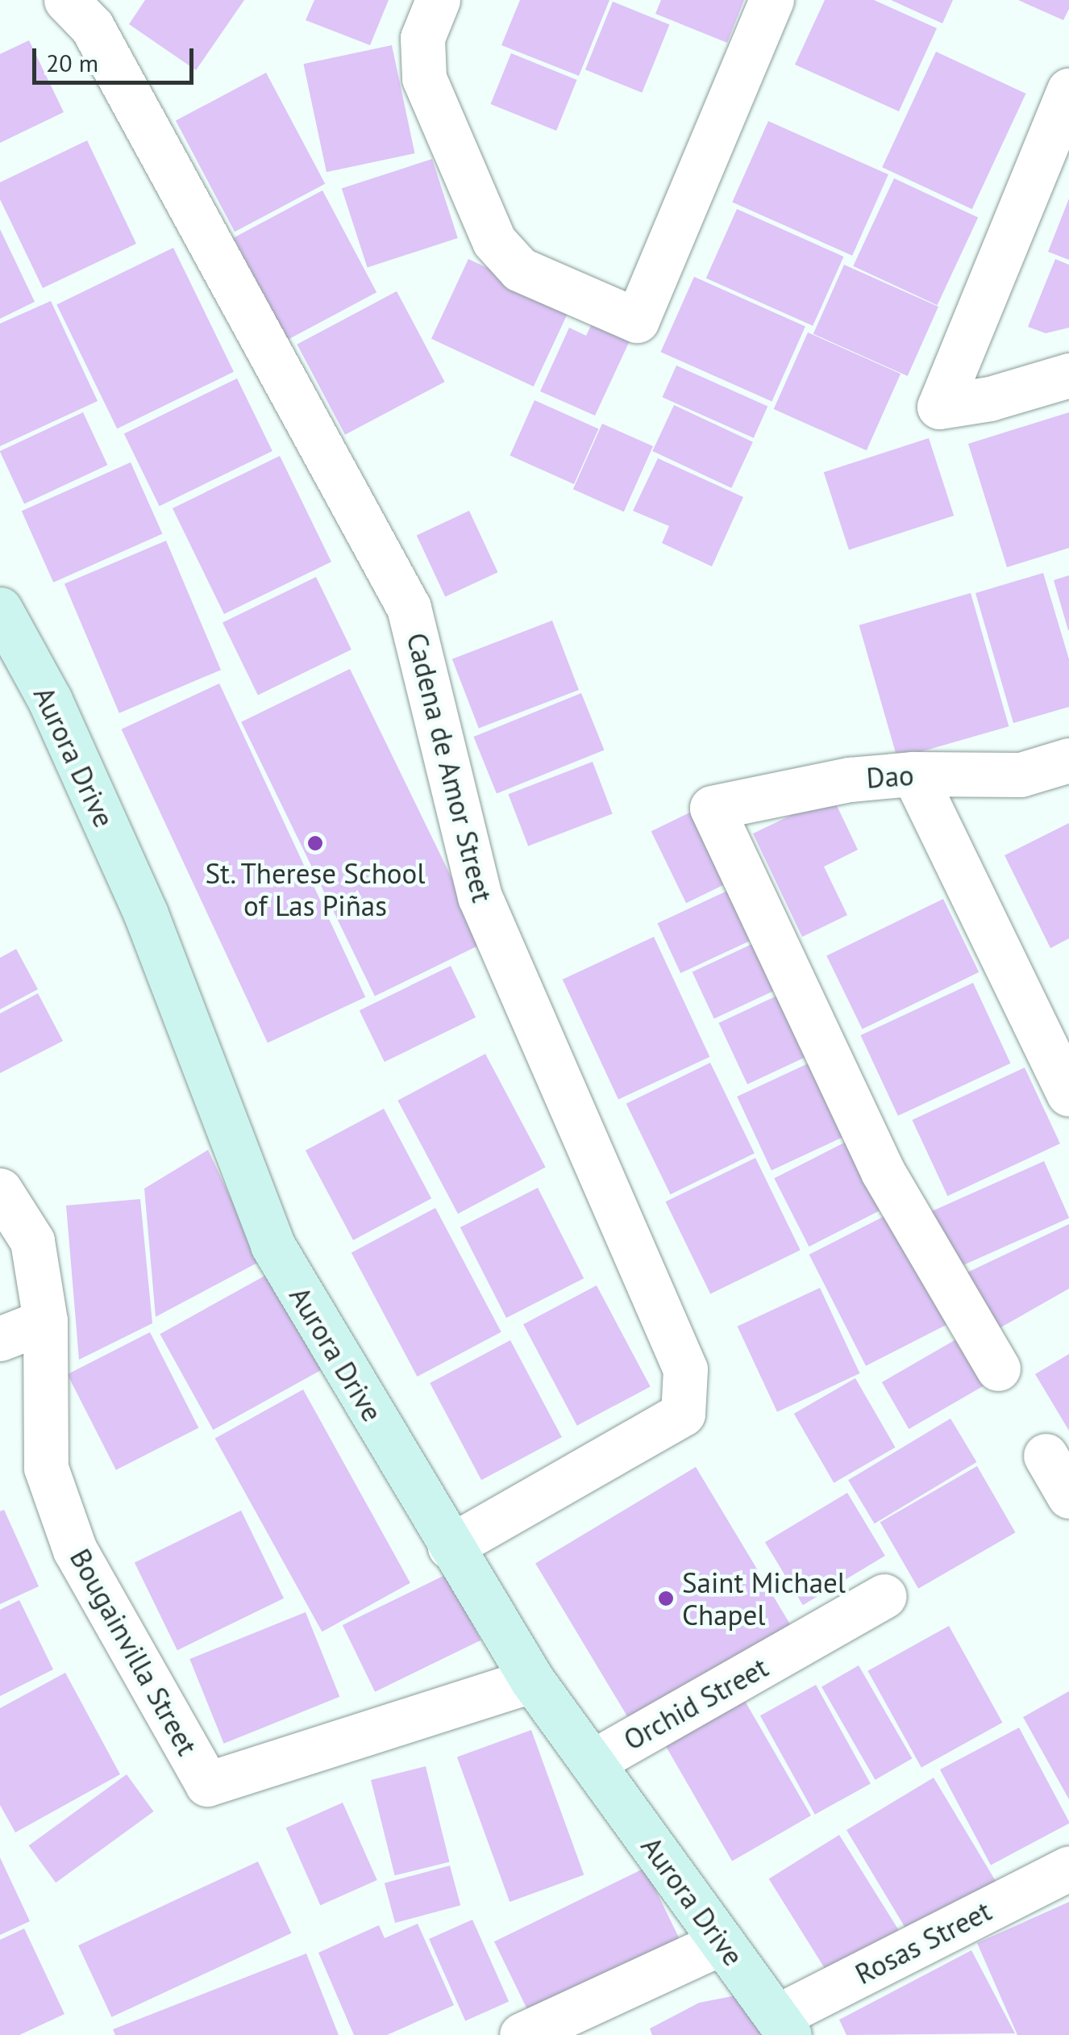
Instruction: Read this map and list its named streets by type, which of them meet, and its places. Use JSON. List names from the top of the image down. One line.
{"streets":{"street":["Aurora Drive","Cadena de Amor Street","Dao","Bougainvilla Street","Orchid Street","Rosas Street"]},"crossings":[["Aurora Drive","Cadena de Amor Street"],["Aurora Drive","Bougainvilla Street"],["Aurora Drive","Orchid Street"],["Aurora Drive","Rosas Street"]],"places":["St. Therese School of Las Piñas","Saint Michael Chapel"],"scale_bar":"20 m"}
